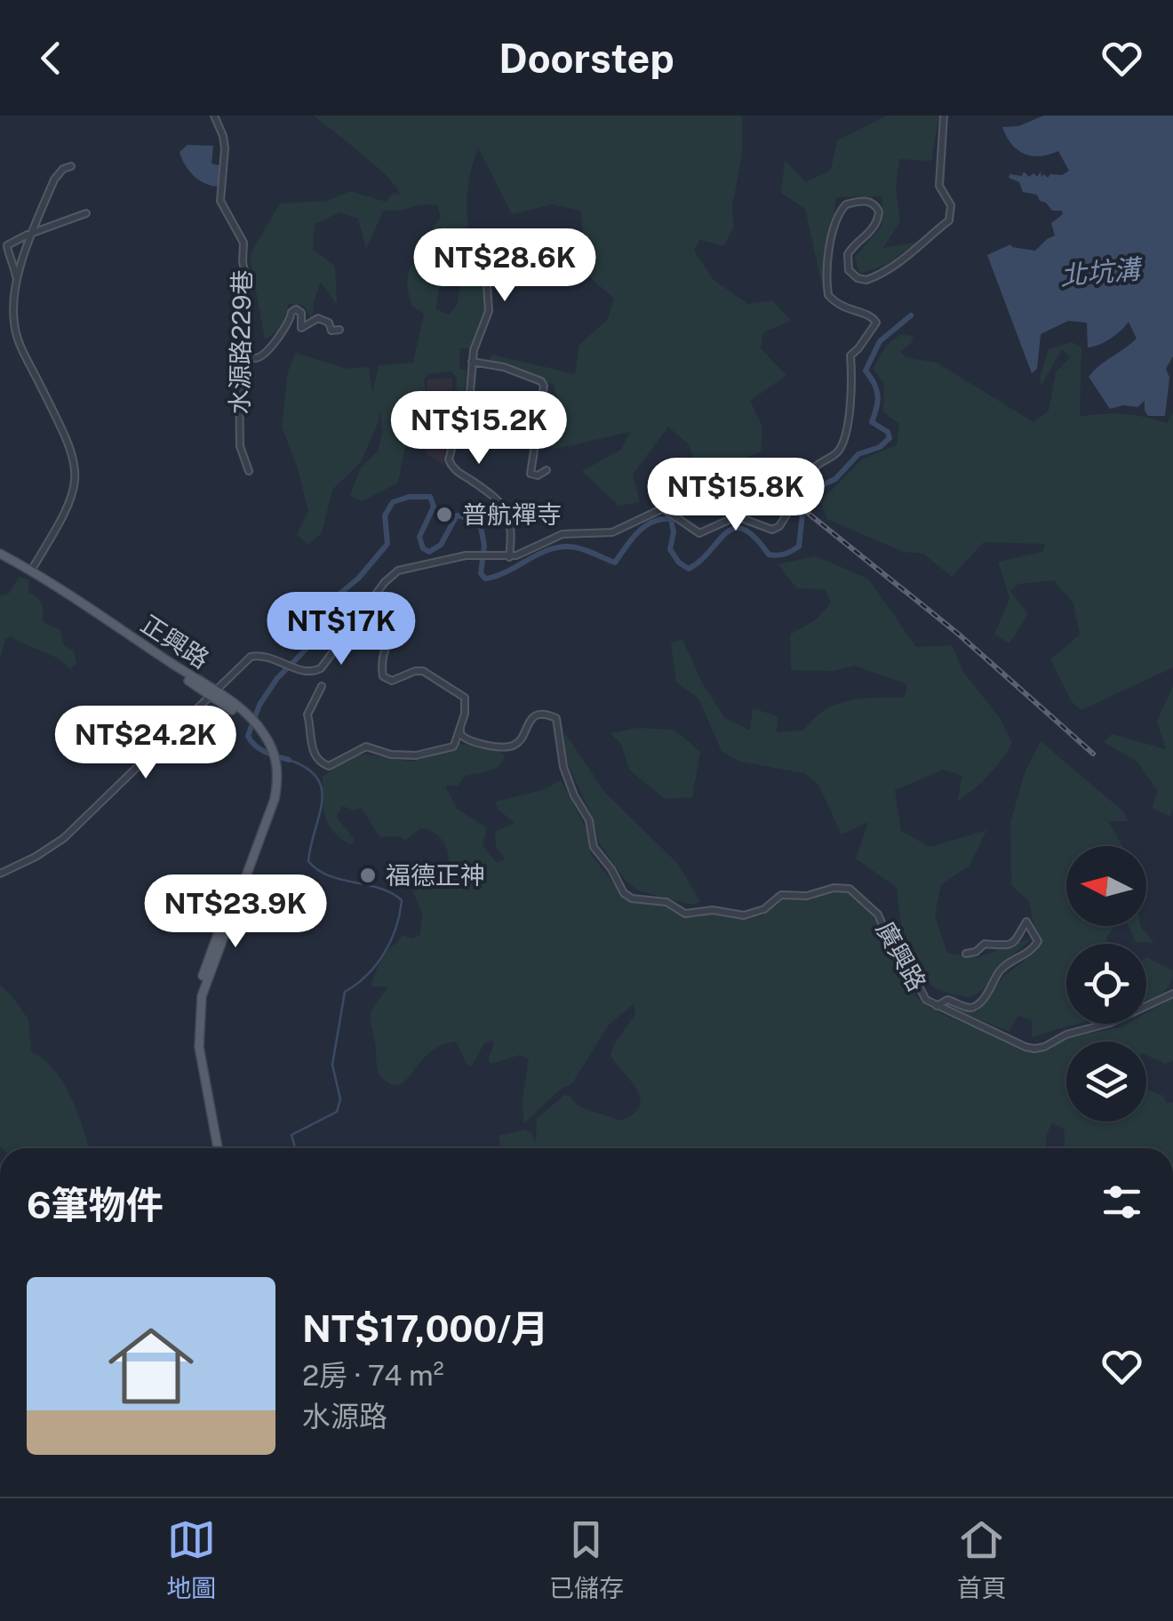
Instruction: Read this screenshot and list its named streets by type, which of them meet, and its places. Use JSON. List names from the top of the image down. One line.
{"streets":{"main road":["正興路"],"street":["水源路229巷","廣興路"]},"water":["北坑溝"],"places":["普航禪寺","福德正神"],"north":"left","page":{"header":"Doorstep","price":["NT$28.6K","NT$15.2K","NT$15.8K","NT$17K","NT$24.2K","NT$23.9K"],"heading":"6筆物件","list":[{"name":"NT$17,000/月","note":"2房 · 74 m² · 水源路"}],"tabs":["地圖","已儲存","首頁"]}}
